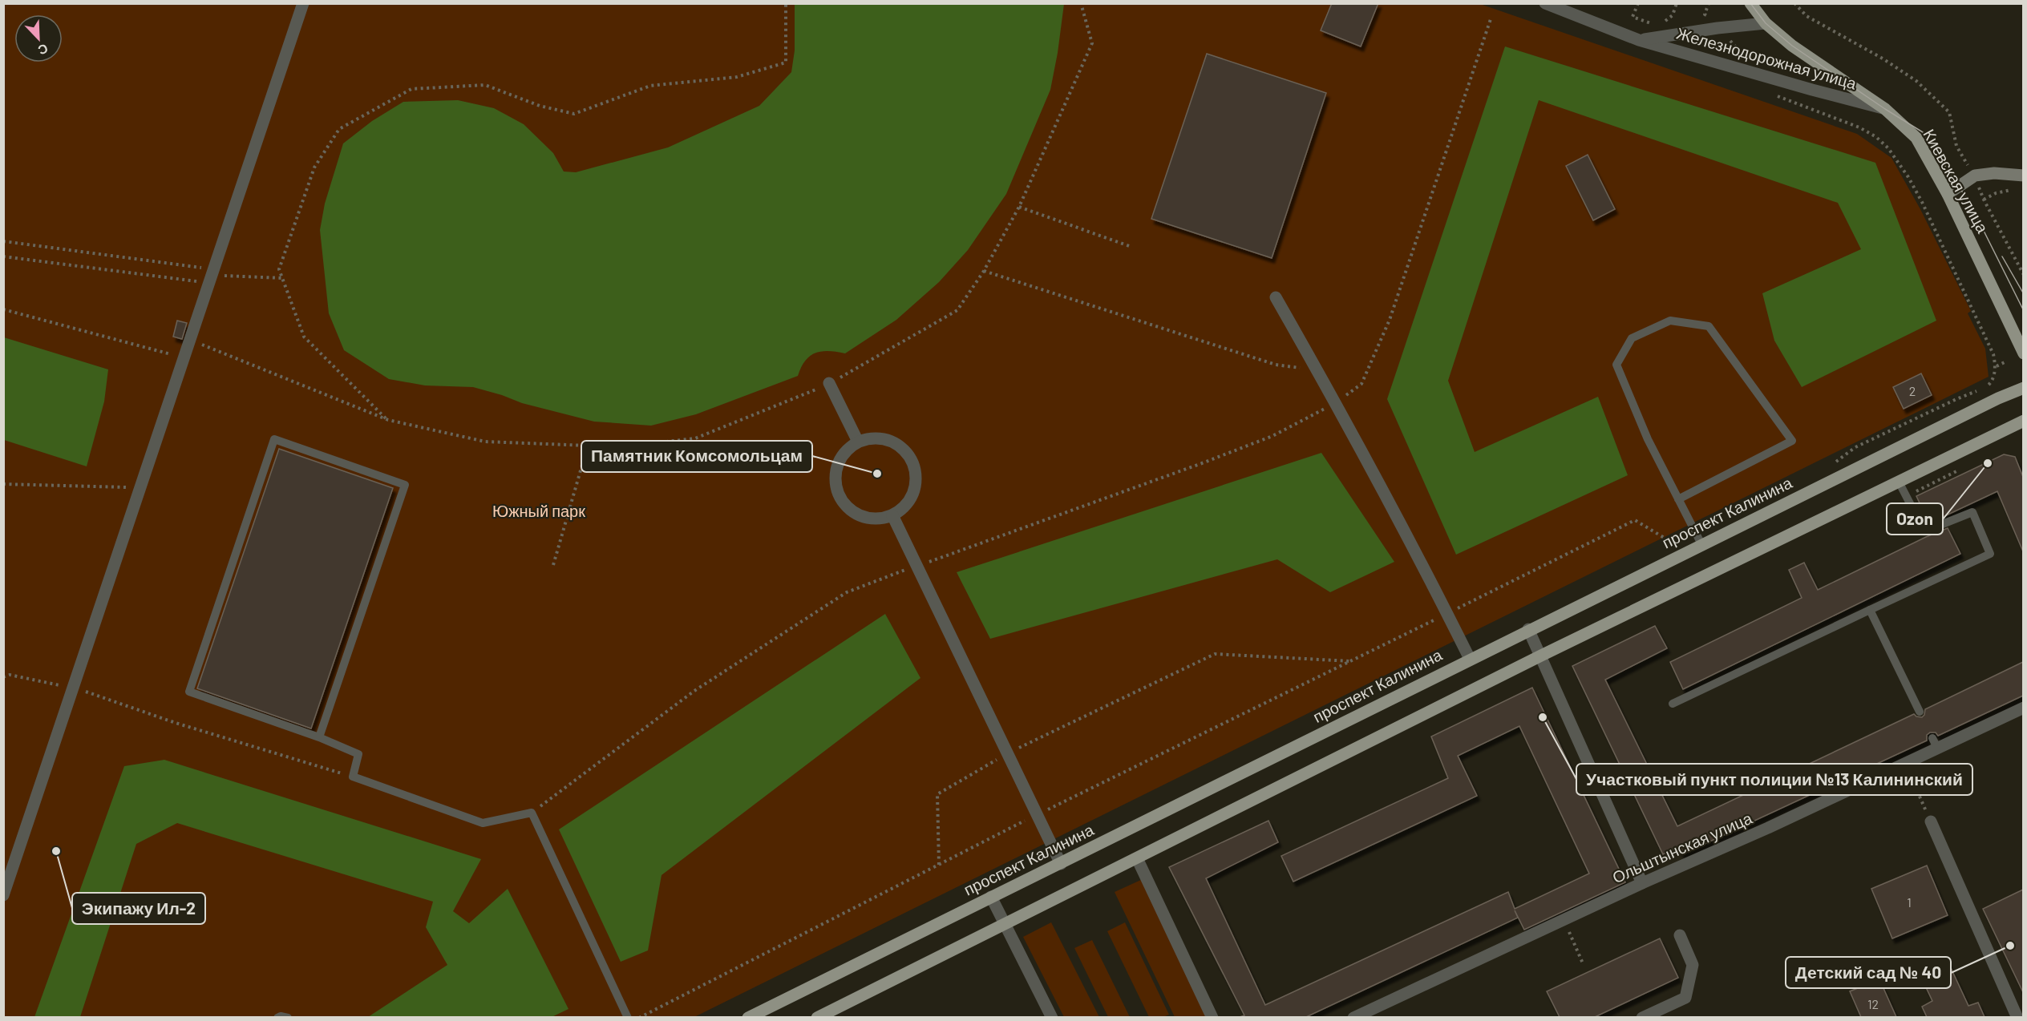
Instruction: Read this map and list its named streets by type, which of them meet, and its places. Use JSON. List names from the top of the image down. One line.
{"streets":{"main road":["Киевская улица","проспект Калинина"],"street":["Железнодорожная улица","Ольштынская улица"]},"crossings":[["Железнодорожная улица","Киевская улица"]],"parks":["Южный парк"],"places":["Ozon","Памятник Комсомольцам","Участковый пункт полиции №13 Калининский","Экипажу Ил-2","Детский сад № 40"],"house_numbers":["2","1","12"],"north":"bottom right"}
